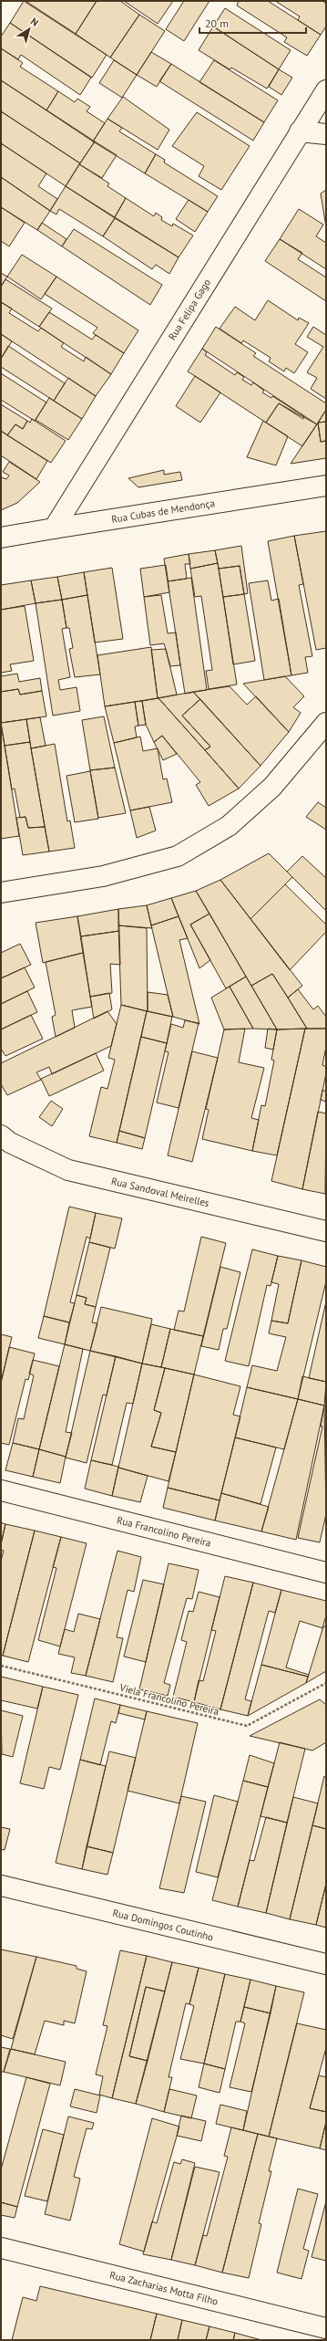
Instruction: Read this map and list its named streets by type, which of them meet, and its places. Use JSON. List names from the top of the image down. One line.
{"streets":{"street":["Rua Felipa Gago","Rua Cubas de Mendonça","Rua Sandoval Meirelles","Rua Francolino Pereira","Rua Domingos Coutinho","Rua Zacharias Motta Filho"],"path":["Viela Francolino Pereira"]},"crossings":[["Rua Felipa Gago","Rua Cubas de Mendonça"]],"scale_bar":"20 m","north":"top right"}
